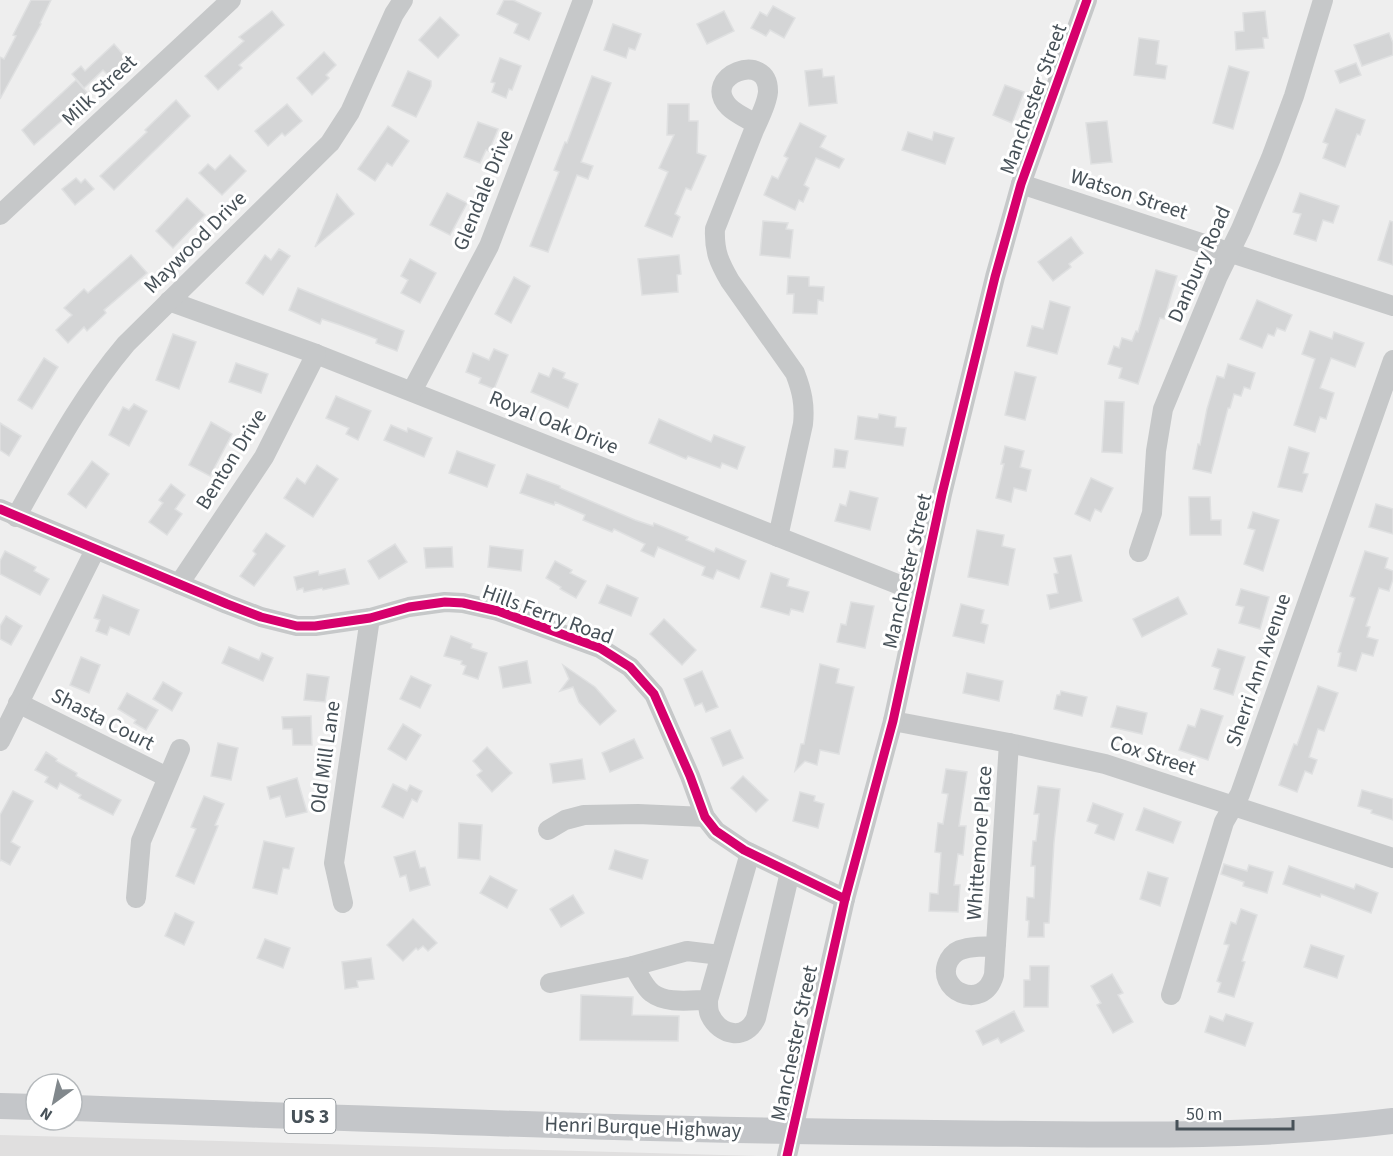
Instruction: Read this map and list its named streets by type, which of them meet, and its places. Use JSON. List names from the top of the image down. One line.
{"streets":{"main road":["US 3","Henri Burque Highway"],"street":["Milk Street","Manchester Street","Glendale Drive","Watson Street","Maywood Drive","Danbury Road","Royal Oak Drive","Benton Drive","Hills Ferry Road","Sherri Ann Avenue","Shasta Court","Cox Street","Old Mill Lane","Whittemore Place"]},"crossings":[["Manchester Street","Watson Street"],["Manchester Street","Royal Oak Drive"],["Manchester Street","Hills Ferry Road"],["Manchester Street","Cox Street"],["Manchester Street","Henri Burque Highway"],["Glendale Drive","Royal Oak Drive"],["Watson Street","Danbury Road"],["Maywood Drive","Royal Oak Drive"],["Maywood Drive","Hills Ferry Road"],["Royal Oak Drive","Benton Drive"],["Benton Drive","Hills Ferry Road"],["Hills Ferry Road","Old Mill Lane"],["Sherri Ann Avenue","Cox Street"],["Cox Street","Whittemore Place"]],"scale_bar":"50 m","north":"bottom left"}
